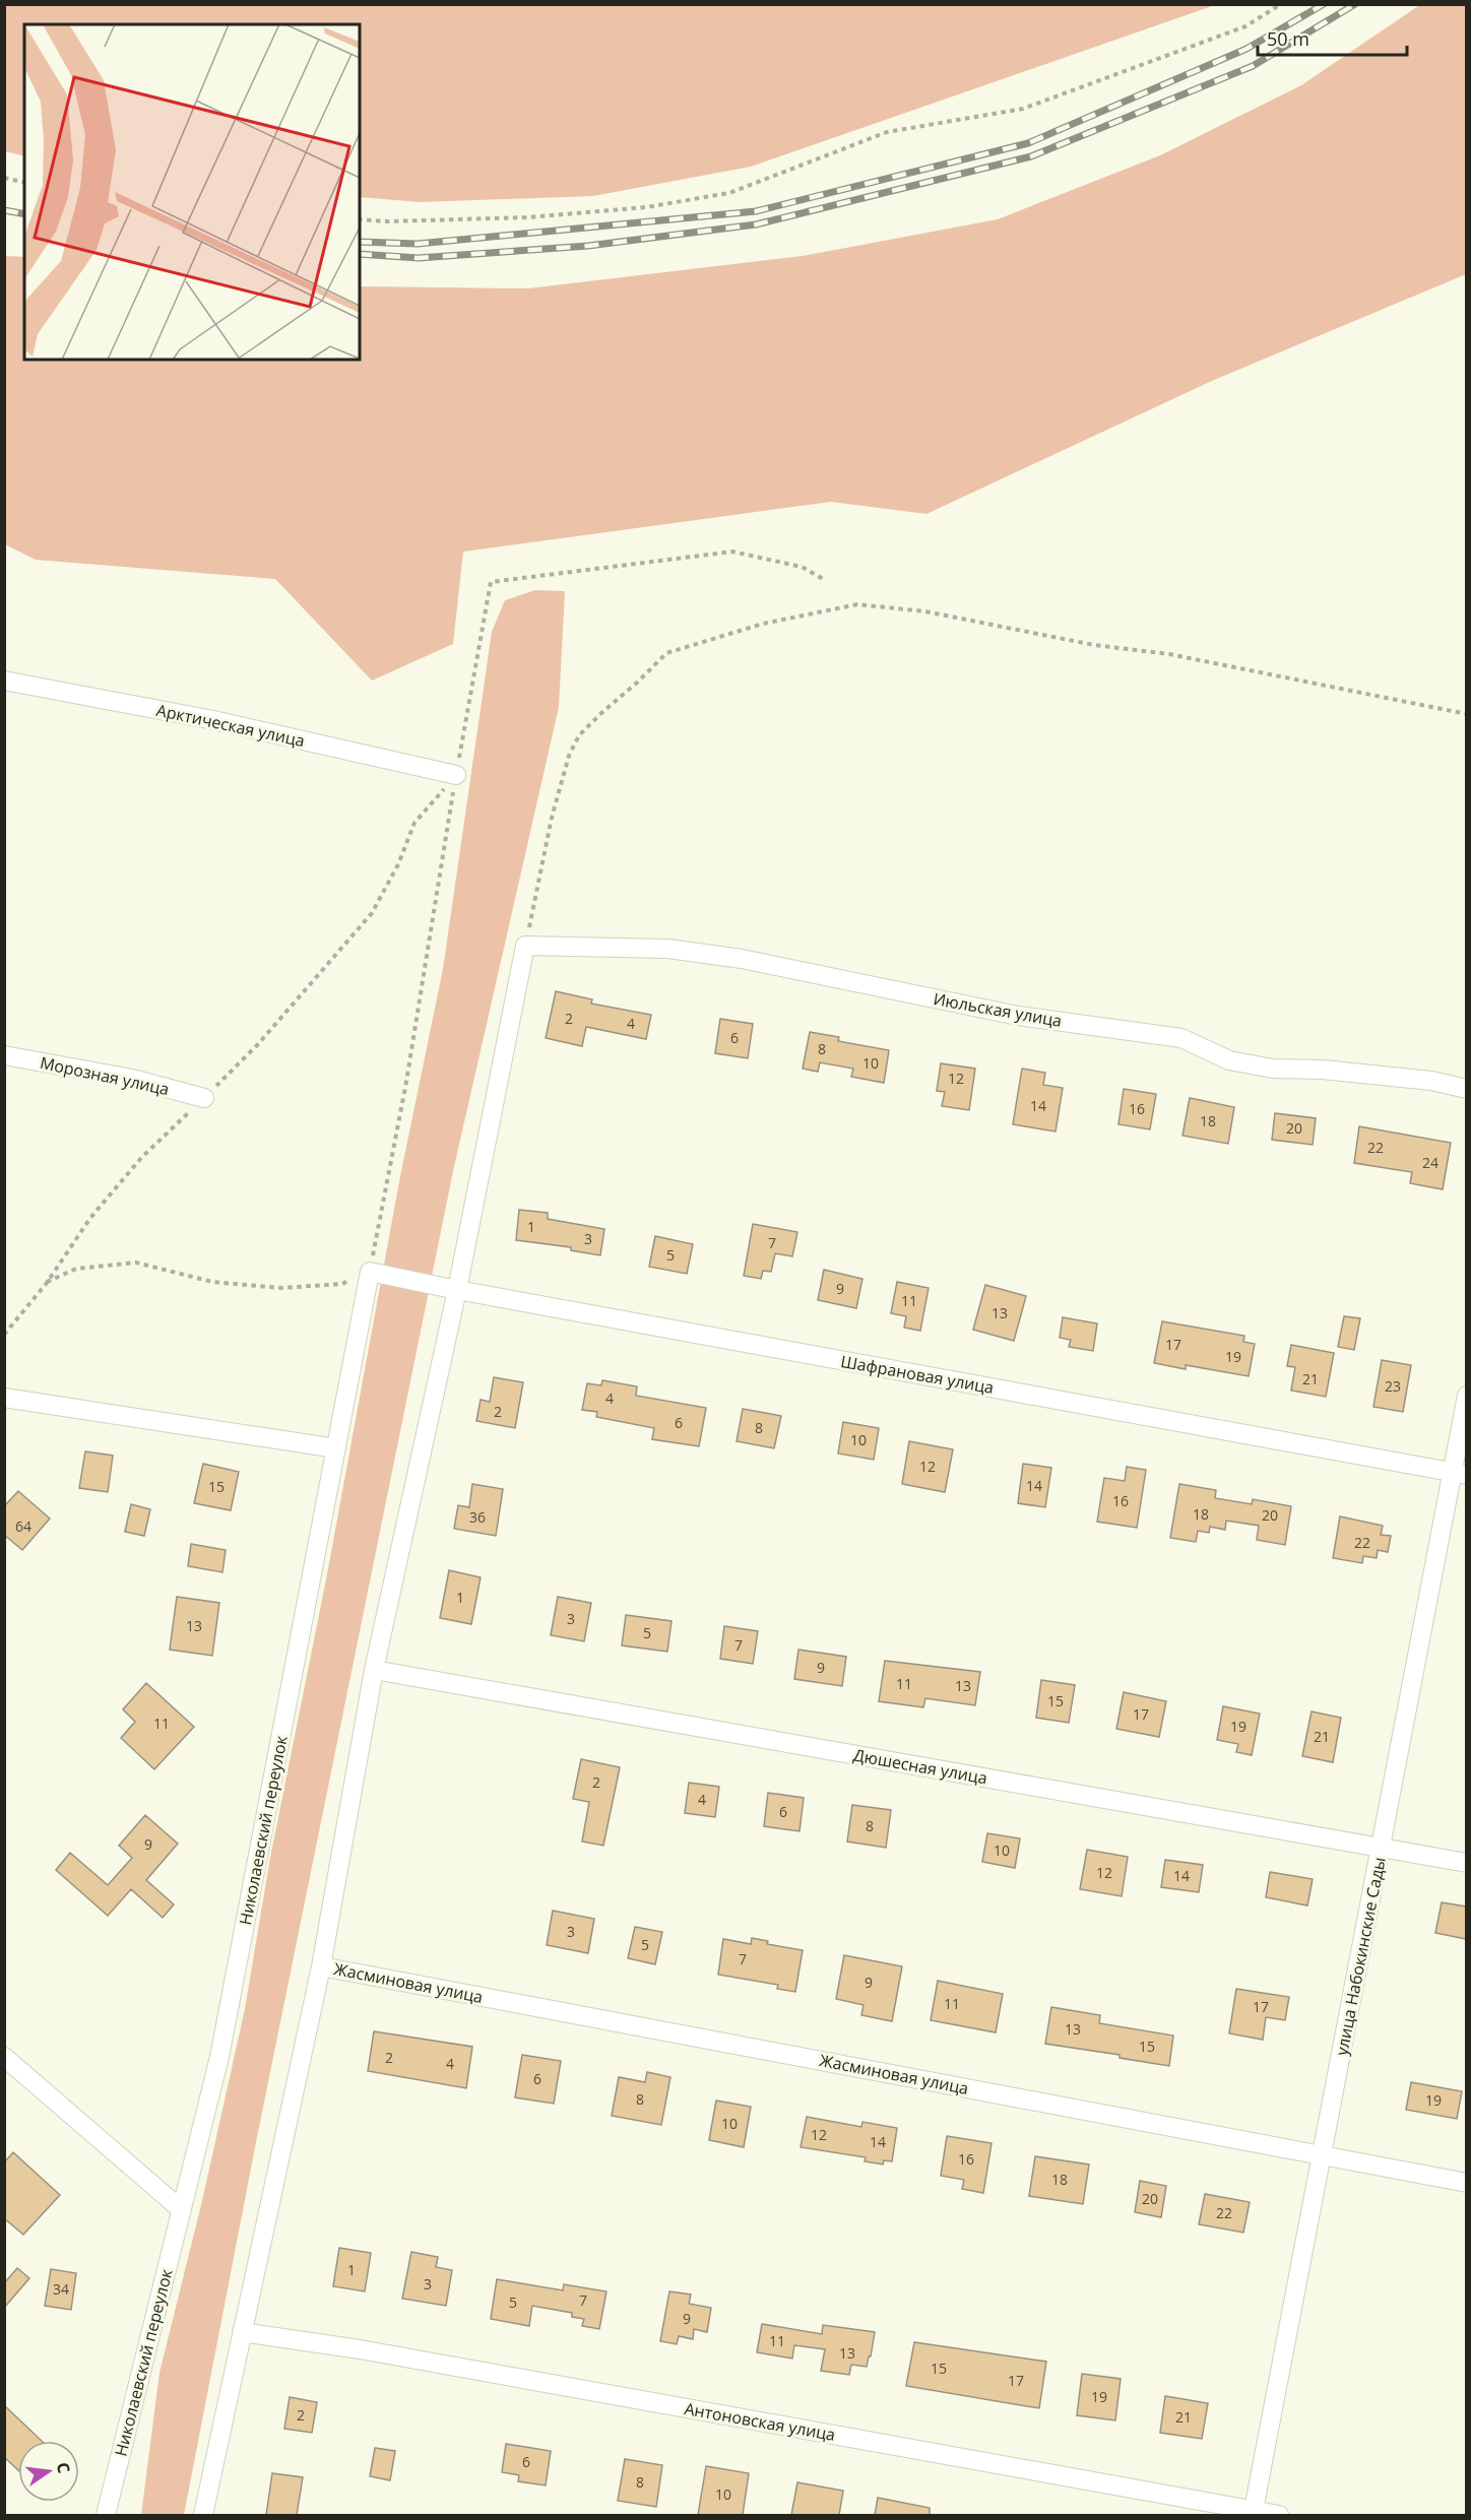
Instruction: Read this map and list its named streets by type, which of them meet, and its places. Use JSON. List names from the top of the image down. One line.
{"streets":{"street":["Арктическая улица","Июльская улица","Морозная улица","Шафрановая улица","Дюшесная улица","Николаевский переулок","улица Набокинские Сады","Жасминовая улица","Антоновская улица"]},"crossings":[["Шафрановая улица","Николаевский переулок"],["Шафрановая улица","улица Набокинские Сады"],["Дюшесная улица","улица Набокинские Сады"],["улица Набокинские Сады","Жасминовая улица"],["улица Набокинские Сады","Антоновская улица"]],"house_numbers":["2","4","6","8","10","12","14","16","18","20","22","24","1","3","7","5","9","11","13","17","19","21","23","4","2","6","8","10","12","14","15","16","18","20","36","64","22","1","3","13","5","7","9","11","13","15","17","11","19","21","2","4","6","8","9","10","12","14","3","5","7","9","11","17","13","15","2","4","6","8","19","10","12","14","16","18","20","22","1","3","34","7","5","9","11","13","15","17","19","2","21","6","8","10"],"scale_bar":"50 m","north":"right"}
